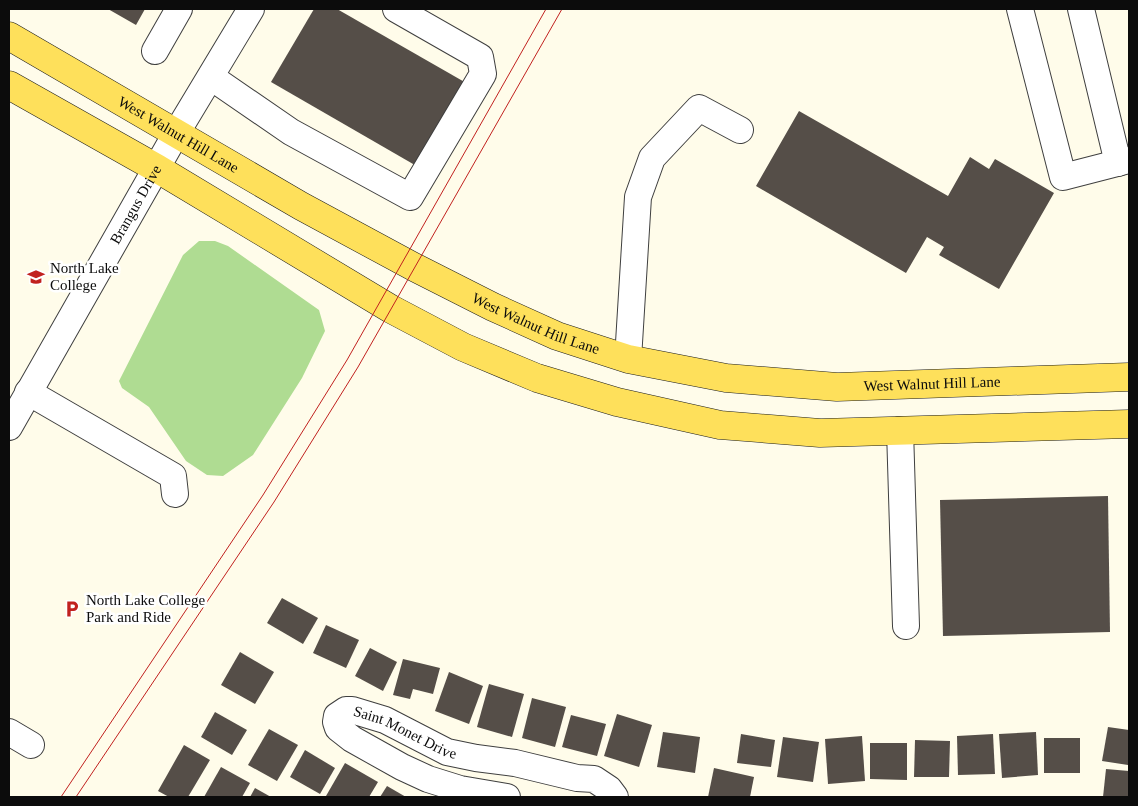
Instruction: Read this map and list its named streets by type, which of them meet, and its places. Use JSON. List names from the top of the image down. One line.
{"streets":{"main road":["West Walnut Hill Lane"],"street":["Brangus Drive","Saint Monet Drive"]},"crossings":[["West Walnut Hill Lane","Brangus Drive"]],"places":{"school or university":["North Lake College"],"parking":["North Lake College Park and Ride"]}}
